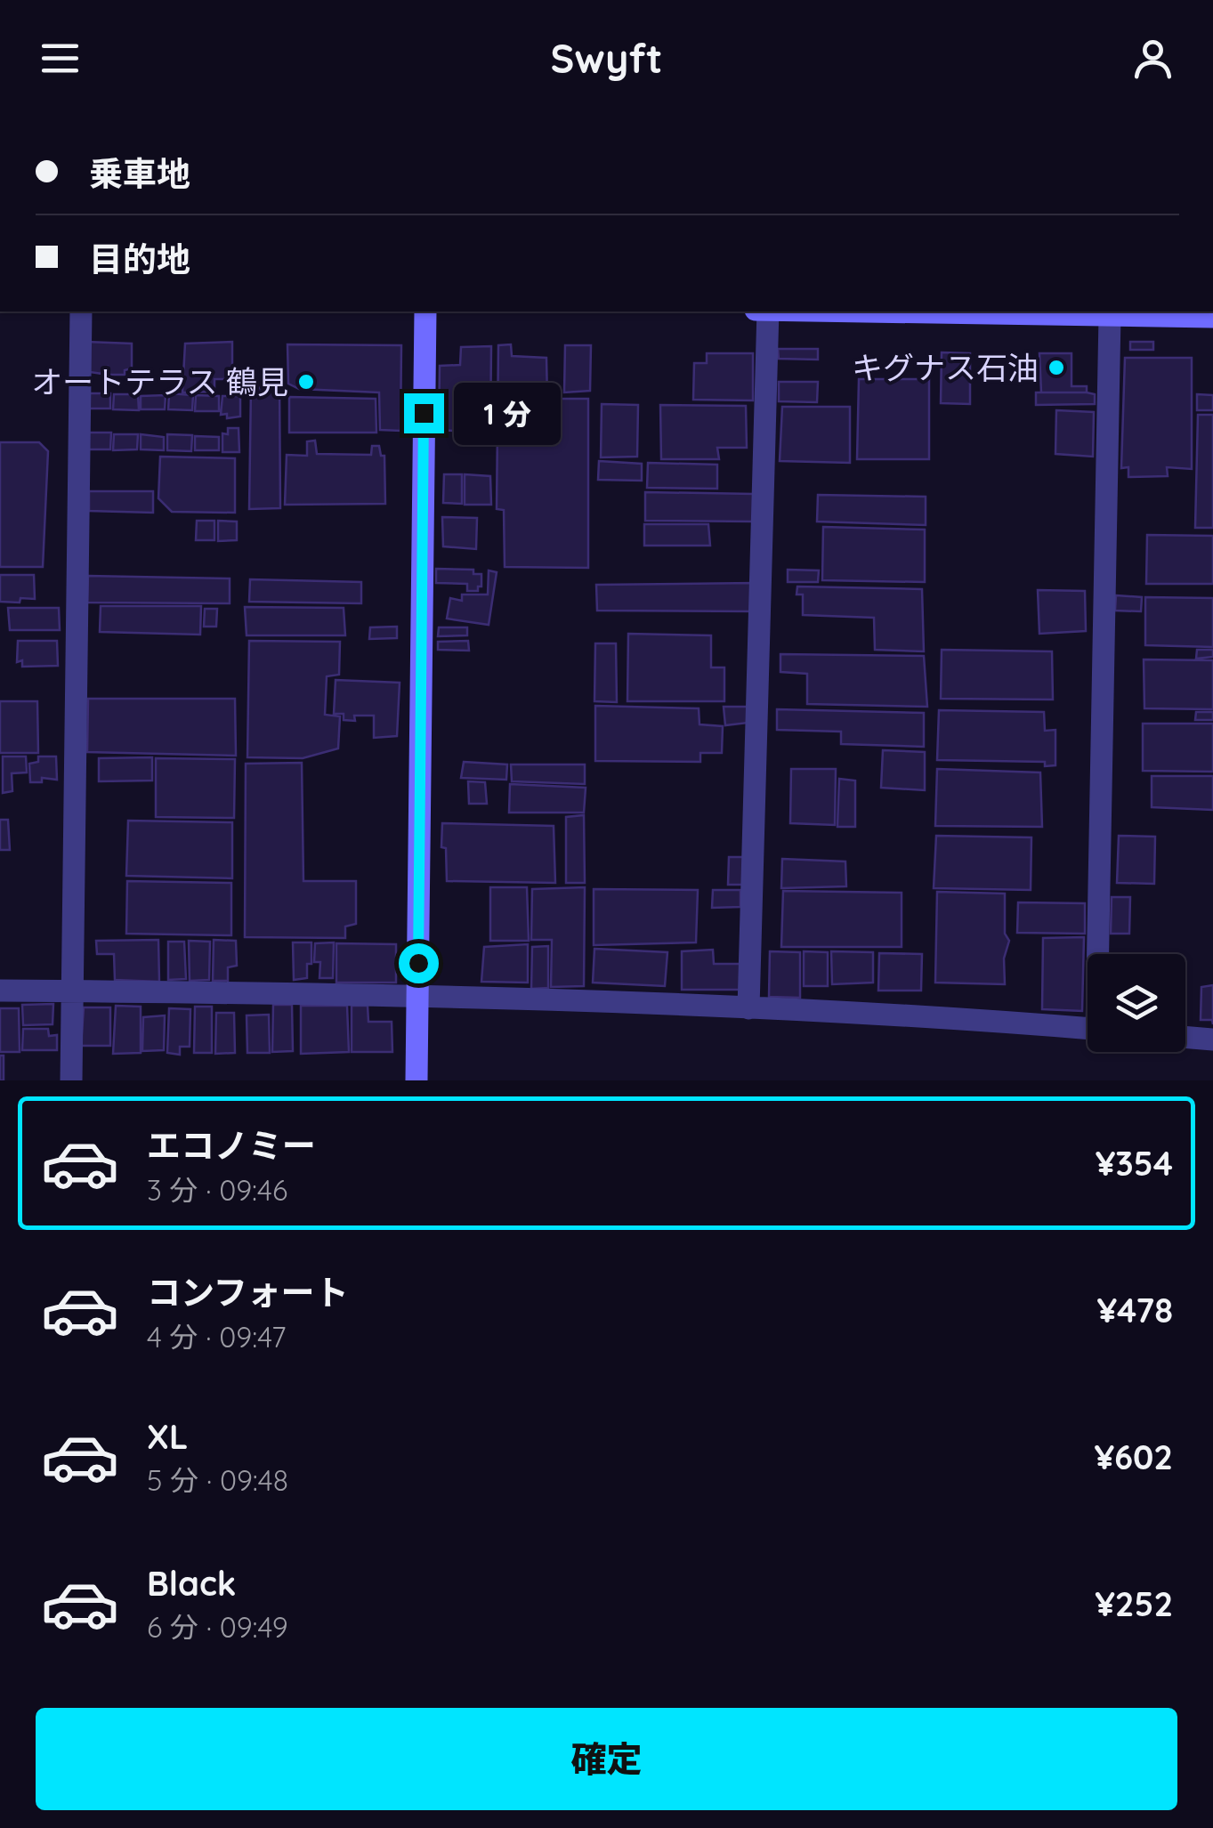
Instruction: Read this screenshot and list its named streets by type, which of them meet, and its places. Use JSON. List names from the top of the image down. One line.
{"places":["キグナス石油","オートテラス 鶴見"],"page":{"header":"Swyft","banner":["乗車地","目的地"],"bubble":"1 分","list":[{"name":"エコノミー","note":"3 分 · 09:46","value":"¥354"},{"name":"コンフォート","note":"4 分 · 09:47","value":"¥478"},{"name":"XL","note":"5 分 · 09:48","value":"¥602"},{"name":"Black","note":"6 分 · 09:49","value":"¥252"}],"buttons":"確定"}}
